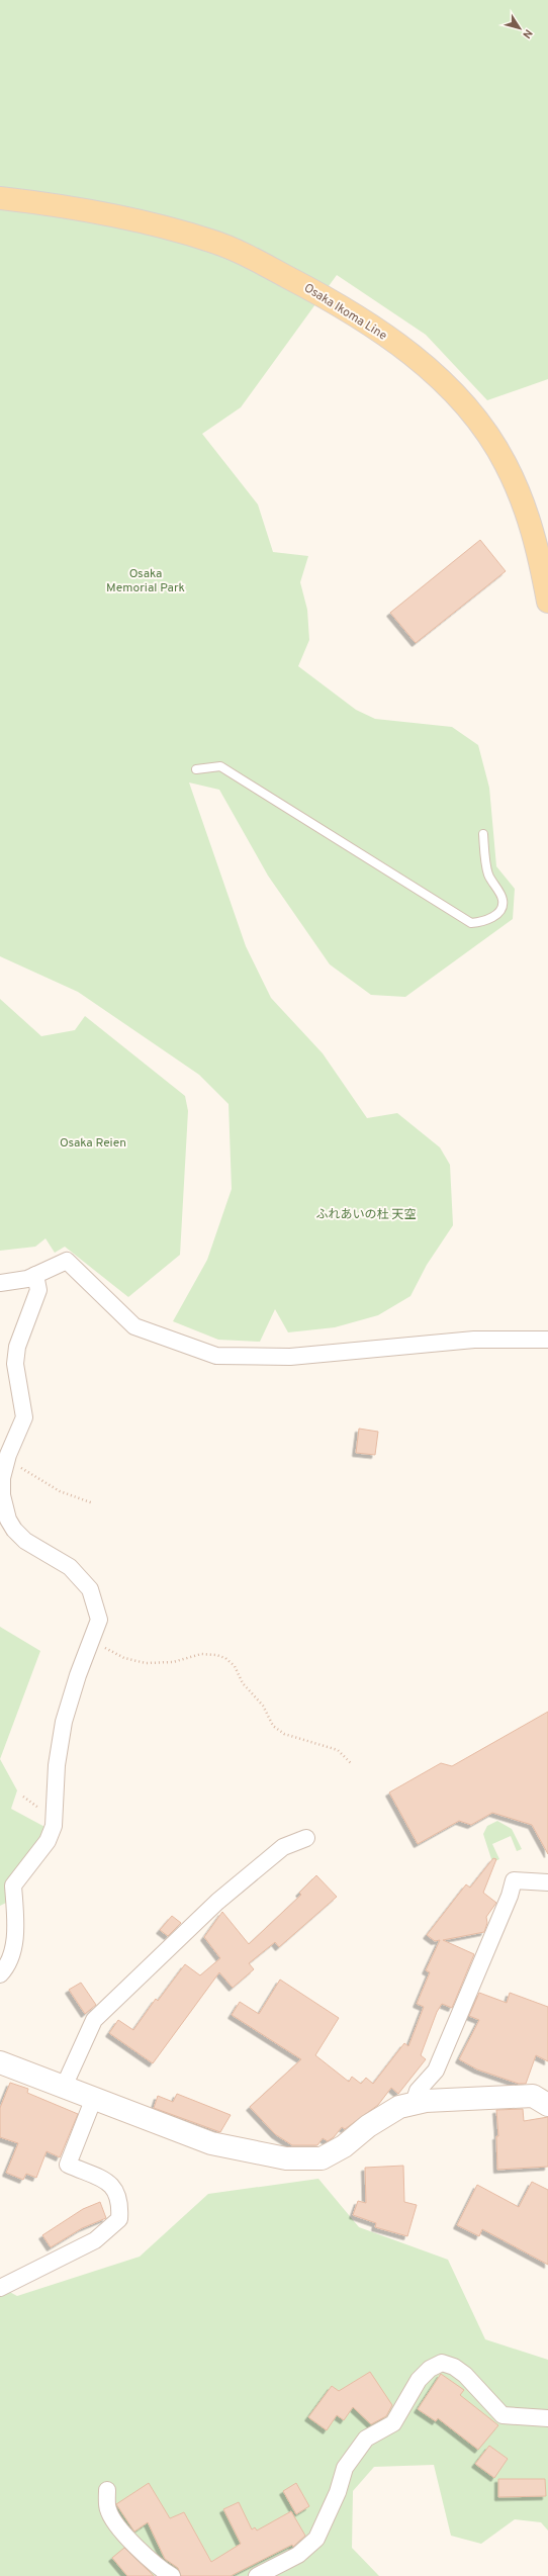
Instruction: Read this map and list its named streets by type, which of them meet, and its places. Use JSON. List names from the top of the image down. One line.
{"streets":{"main road":["Osaka Ikoma Line"]},"parks":["Osaka Memorial Park","Osaka Reien","ふれあいの杜 天空"],"north":"bottom right"}
